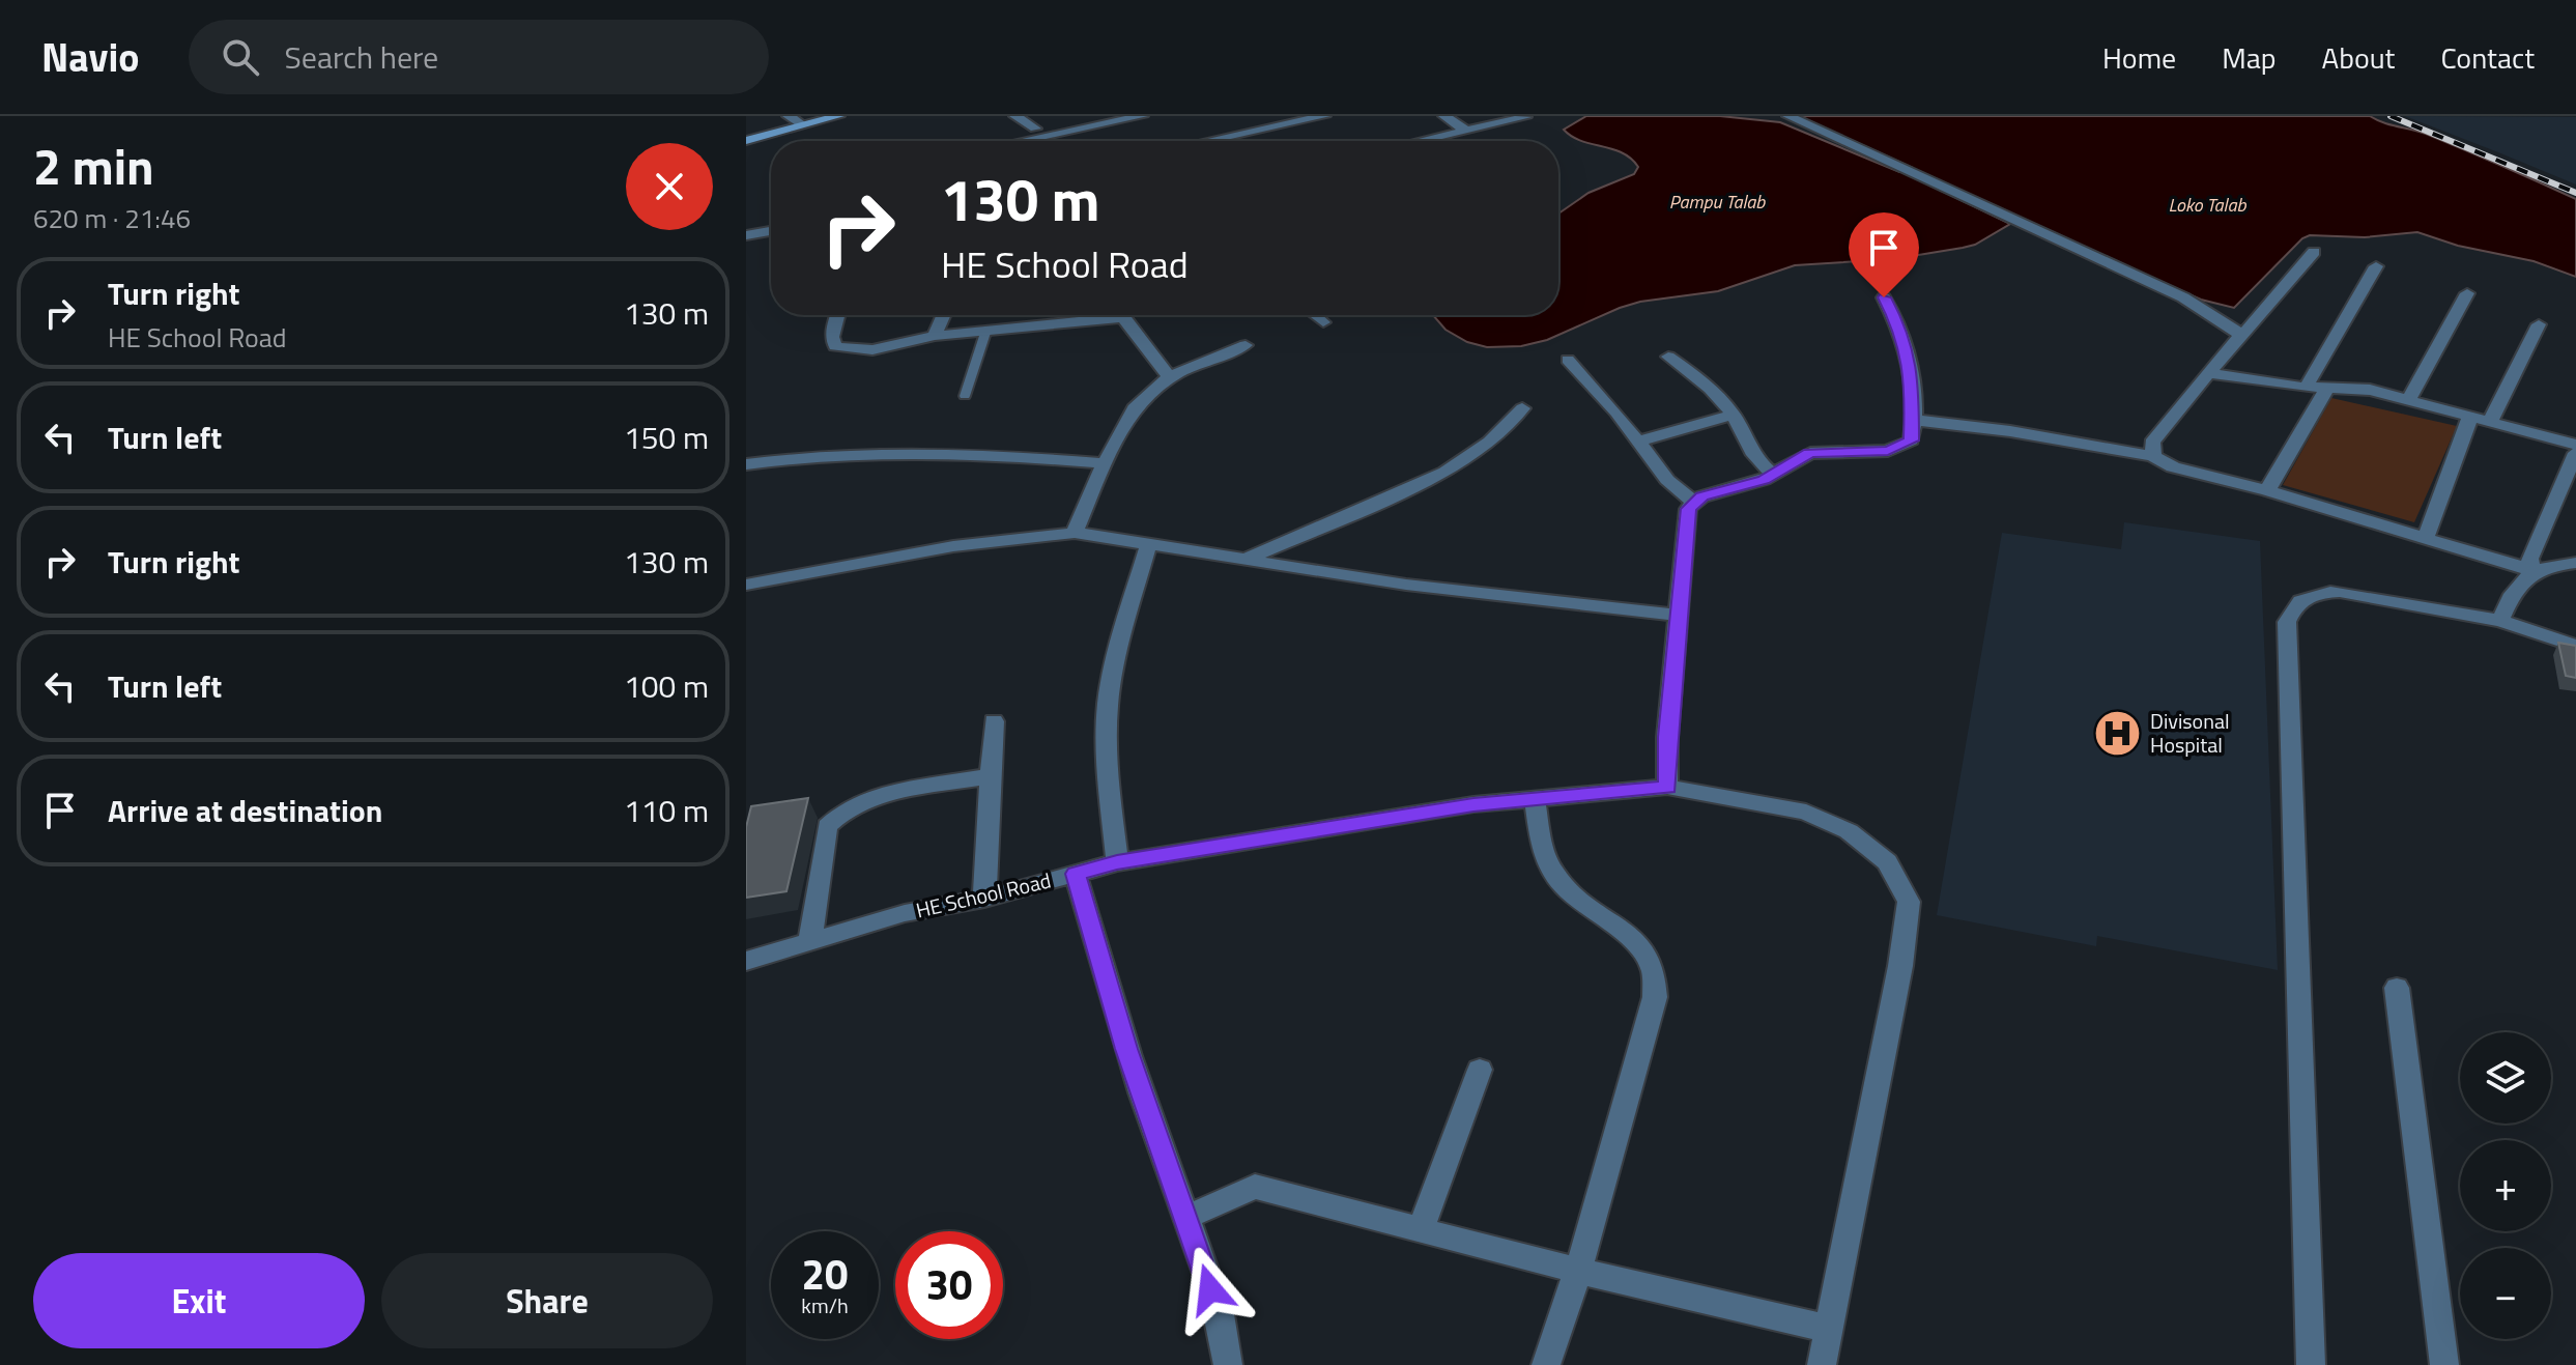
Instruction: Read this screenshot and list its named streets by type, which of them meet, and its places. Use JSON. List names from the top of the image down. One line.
{"streets":{"street":["HE School Road"]},"water":["Pampu Talab","Loko Talab"],"places":{"hospital":["Divisonal Hospital"]},"page":{"header":"Navio","search":"Search here","nav":["Home","Map","About","Contact"],"heading":["2 min","620 m · 21:46"],"turn":["130 m","HE School Road"],"list":[{"name":"Turn right","note":"HE School Road","value":"130 m"},{"name":"Turn left","value":"150 m"},{"name":"Turn right","value":"130 m"},{"name":"Turn left","value":"100 m"},{"name":"Arrive at destination","value":"110 m"}],"map_buttons":["+","−"],"speed":"20 km/h","limit":"30","buttons":["Exit","Share"]}}
